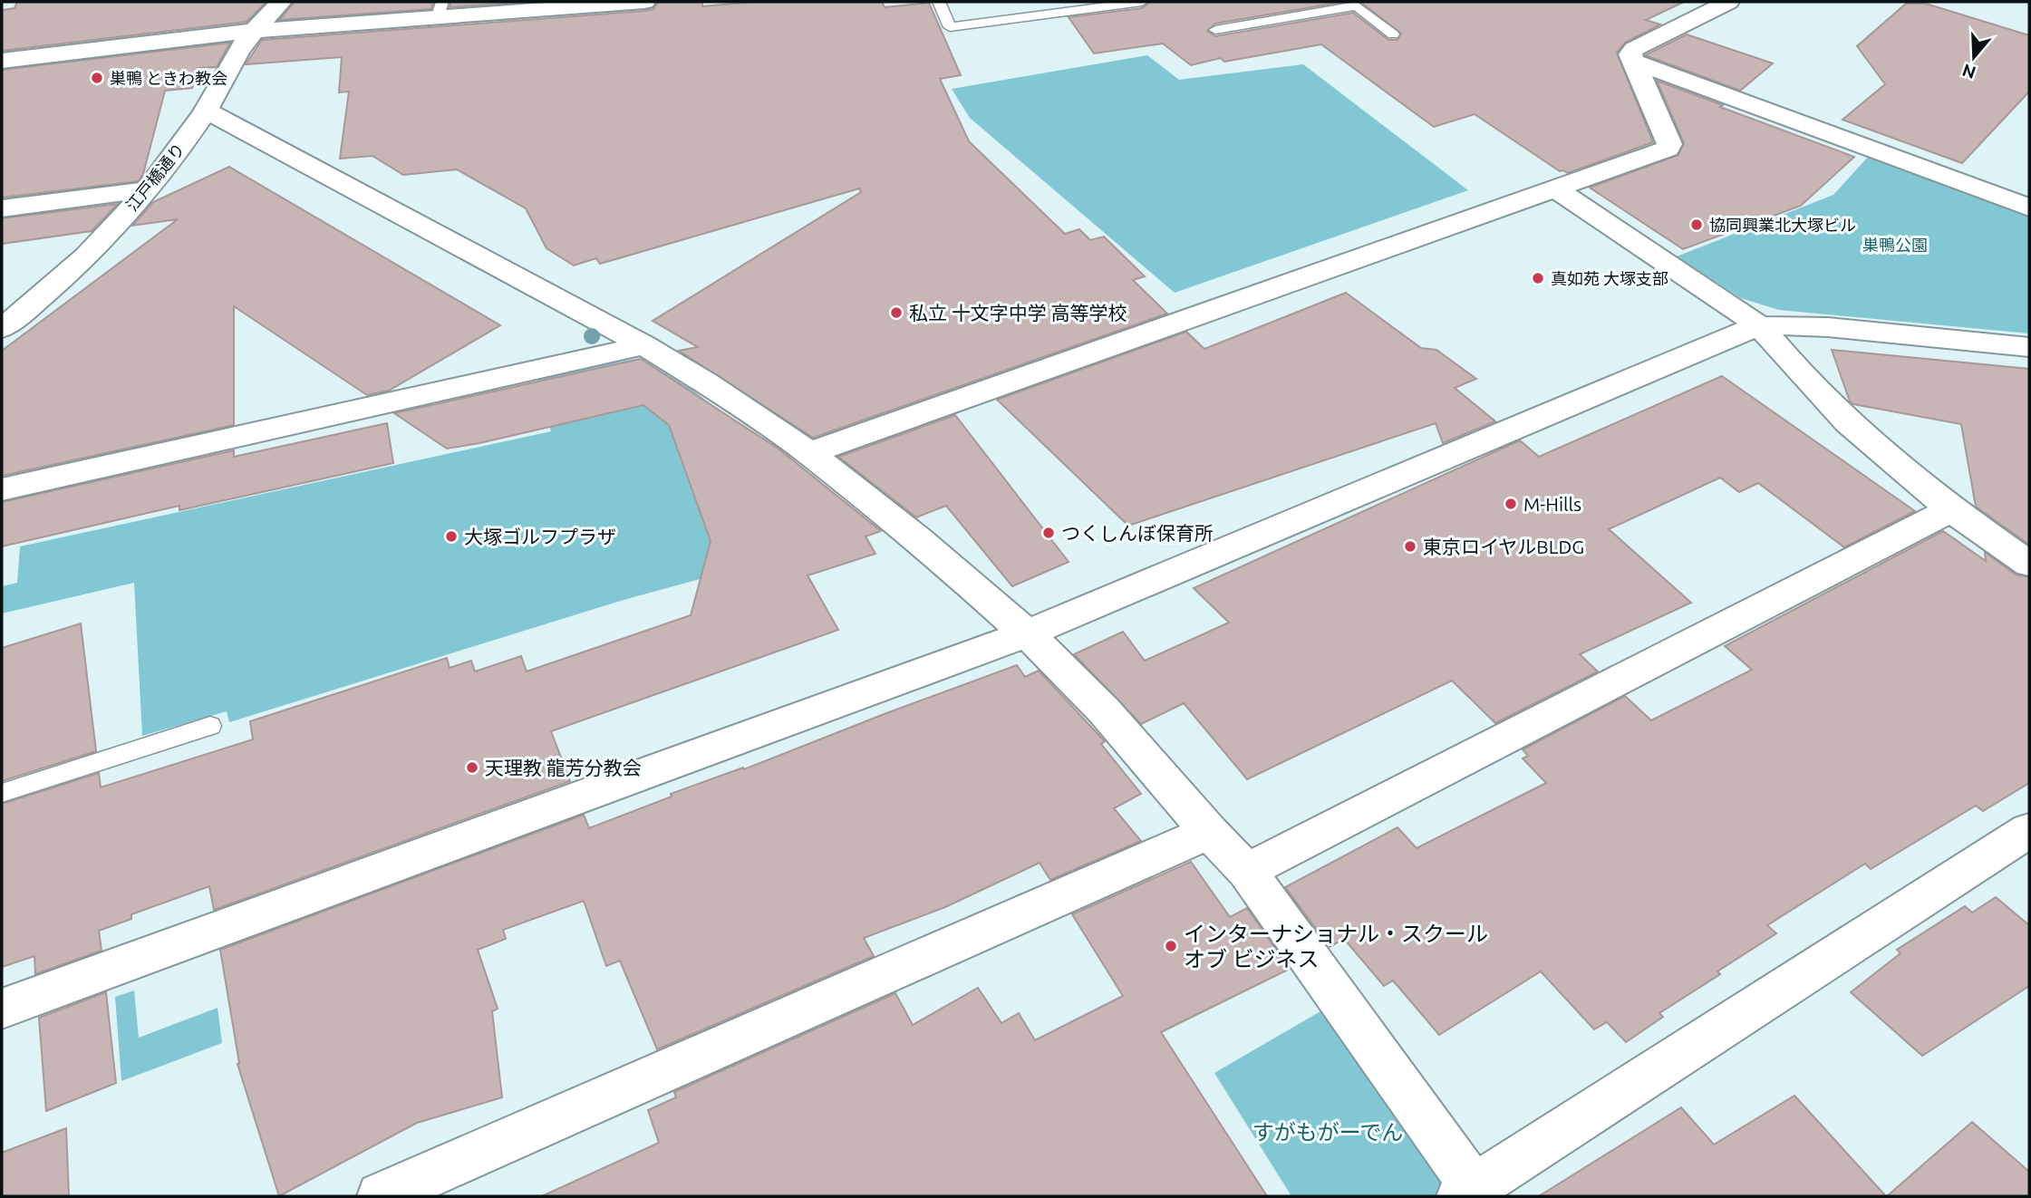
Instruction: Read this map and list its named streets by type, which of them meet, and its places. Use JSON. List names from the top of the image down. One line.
{"streets":{"street":["江戸橋通り"]},"parks":["巣鴨公園","すがもがーでん"],"places":["巣鴨 ときわ教会","協同興業北大塚ビル","真如苑 大塚支部","私立 十文字中学 高等学校","M-Hills","つくしんぼ保育所","大塚ゴルフプラザ","東京ロイヤルBLDG","天理教 龍芳分教会","インターナショナル・スクール オブ ビジネス"],"north":"bottom"}
